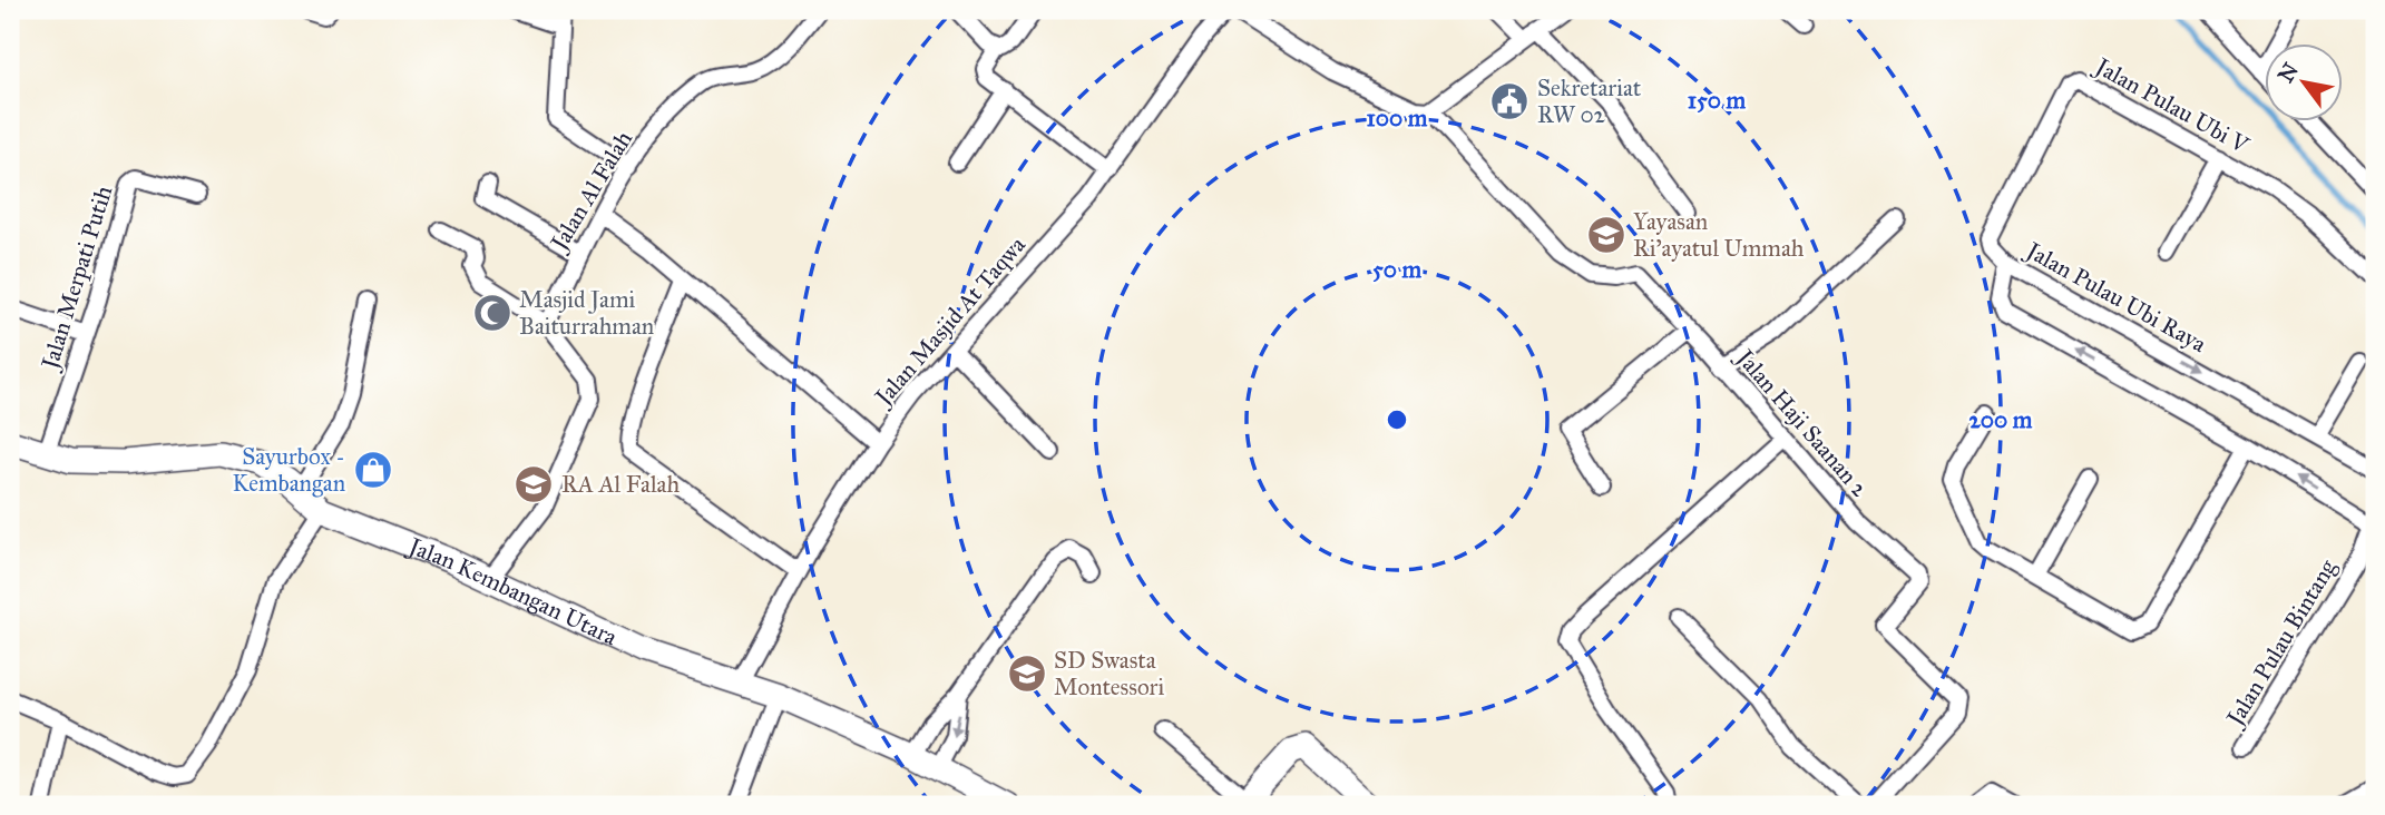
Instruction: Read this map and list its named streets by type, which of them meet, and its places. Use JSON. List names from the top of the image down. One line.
{"streets":{"street":["Jalan Pulau Ubi V","Jalan Al Falah","Jalan Merpati Putih","Jalan Pulau Ubi Raya","Jalan Masjid At Taqwa","Jalan Haji Saanan 2","Jalan Kembangan Utara","Jalan Pulau Bintang"]},"crossings":[["Jalan Pulau Ubi V","Jalan Pulau Ubi Raya"],["Jalan Merpati Putih","Jalan Kembangan Utara"],["Jalan Pulau Ubi Raya","Jalan Pulau Bintang"],["Jalan Masjid At Taqwa","Jalan Kembangan Utara"]],"places":{"public building":["Sekretariat RW 02"],"school or university":["Yayasan Ri'ayatul Ummah","RA Al Falah","SD Swasta Montessori"],"mosque":["Masjid Jami Baiturrahman"],"shop":["Sayurbox - Kembangan"]},"north":"top left","rings":["150 m","100 m","50 m","200 m"]}
